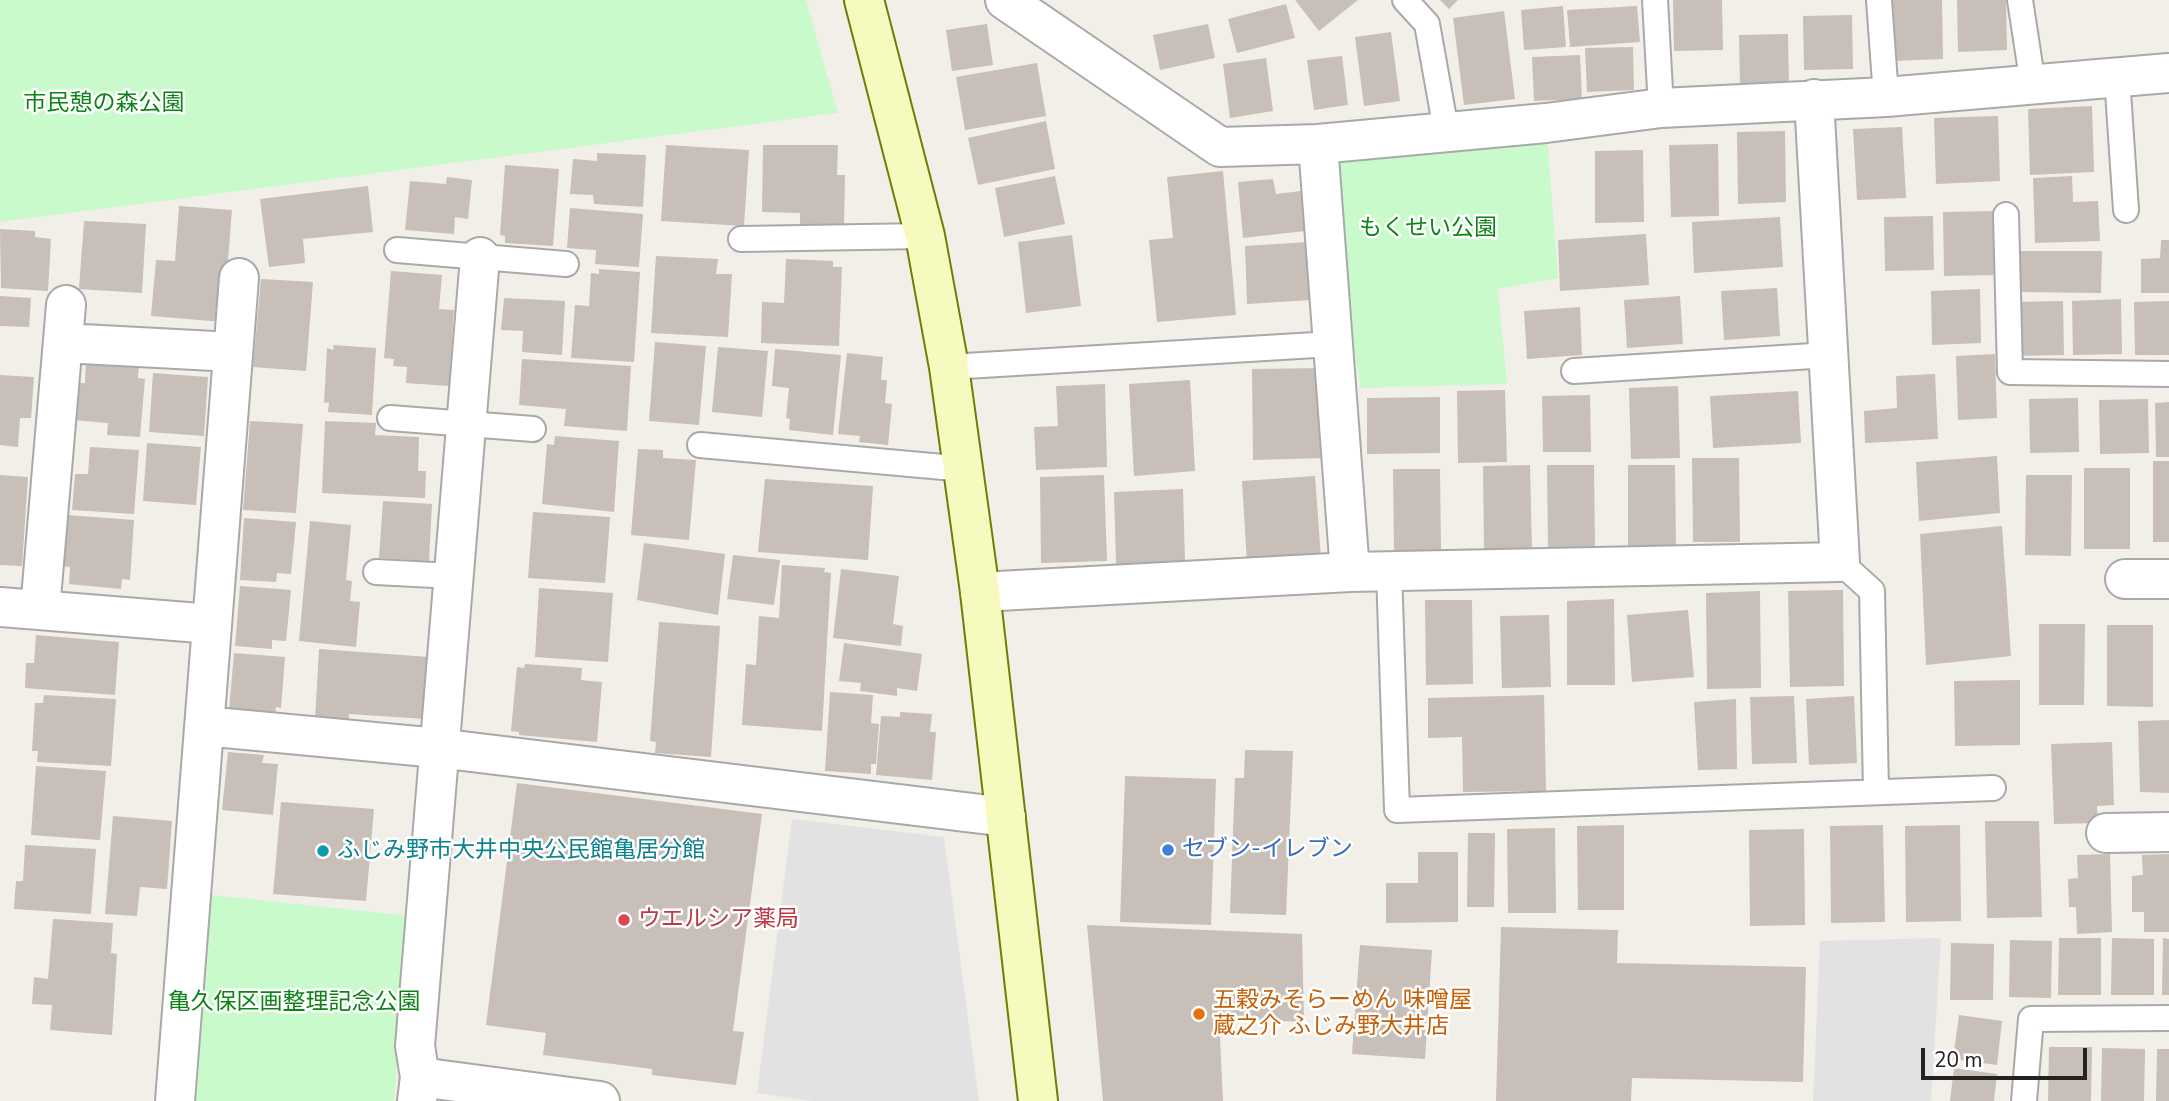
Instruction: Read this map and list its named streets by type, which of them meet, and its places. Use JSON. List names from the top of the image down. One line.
{"parks":["市民憩の森公園","もくせい公園","亀久保区画整理記念公園"],"places":["セブン-イレブン","ふじみ野市大井中央公民館亀居分館","ウエルシア薬局","五穀みそらーめん 味噌屋 蔵之介 ふじみ野大井店"],"scale_bar":"20 m"}
